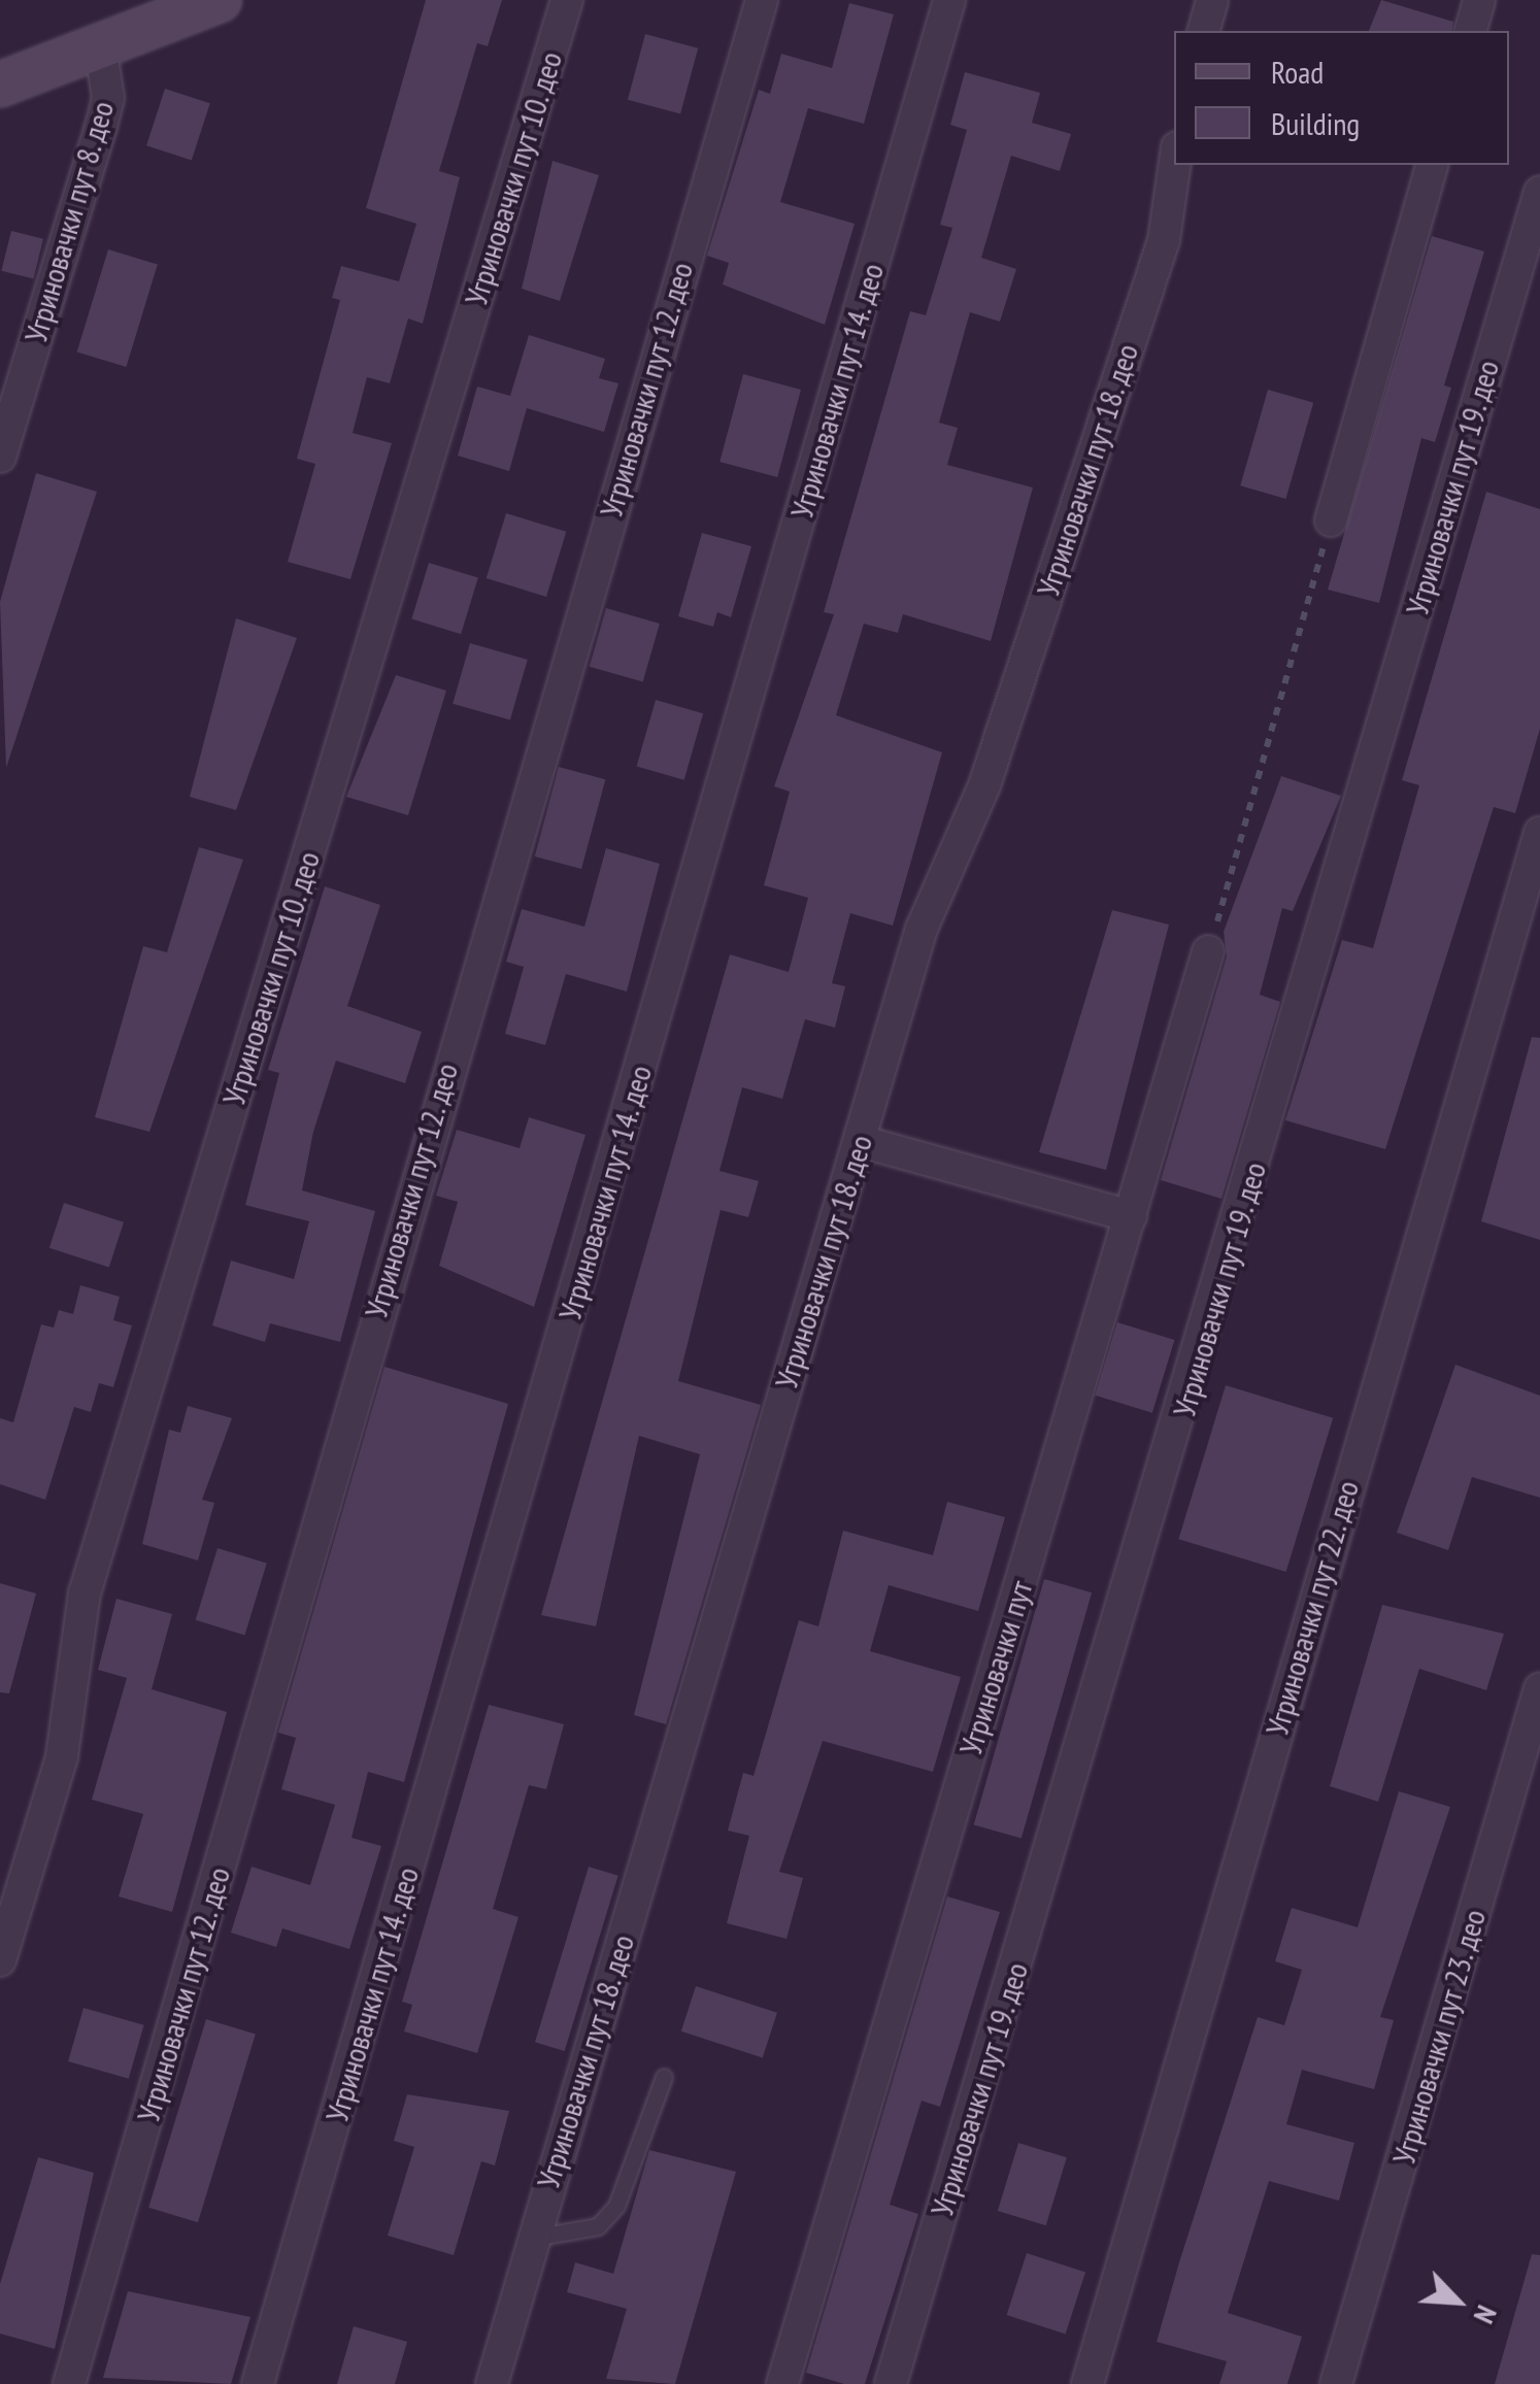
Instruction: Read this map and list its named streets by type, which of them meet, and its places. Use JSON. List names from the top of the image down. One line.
{"streets":{"street":["Угриновачки пут 10. део","Угриновачки пут 8. део","Угриновачки пут 12. део","Угриновачки пут 14. део","Угриновачки пут 18. део","Угриновачки пут 19. део","Угриновачки пут 22. део","Угриновачки пут","Угриновачки пут 23. део"]},"legend":["Road","Building"],"north":"bottom right"}
